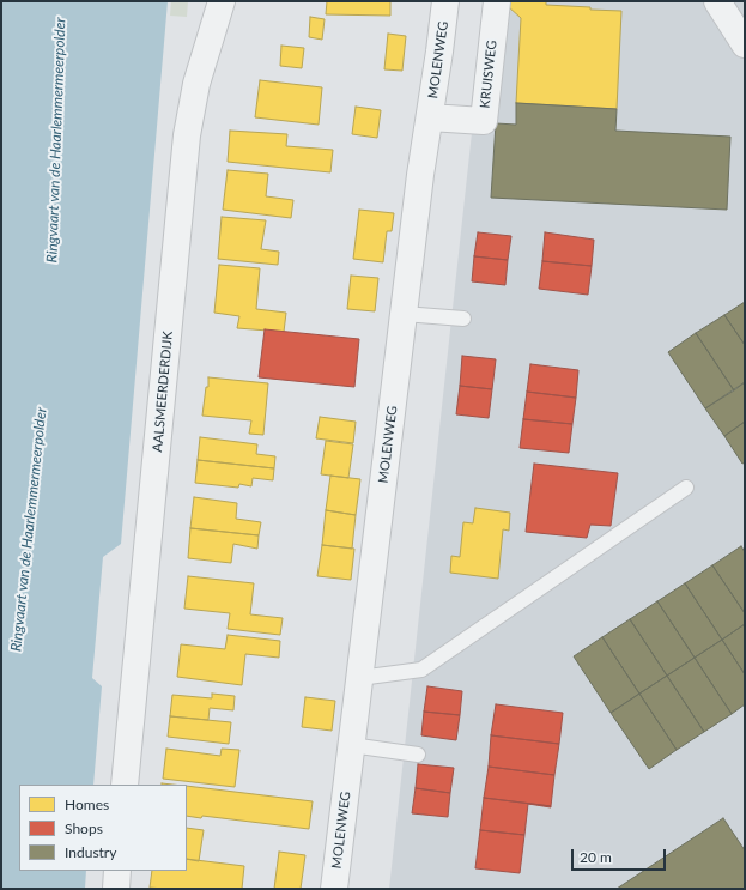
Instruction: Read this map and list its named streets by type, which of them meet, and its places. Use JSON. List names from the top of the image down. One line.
{"streets":{"street":["MOLENWEG","KRUISWEG","AALSMEERDERDIJK"]},"crossings":[["MOLENWEG","KRUISWEG"]],"water":["Ringvaart van de Haarlemmermeerpolder"],"legend":["Homes","Shops","Industry"],"scale_bar":"20 m"}
